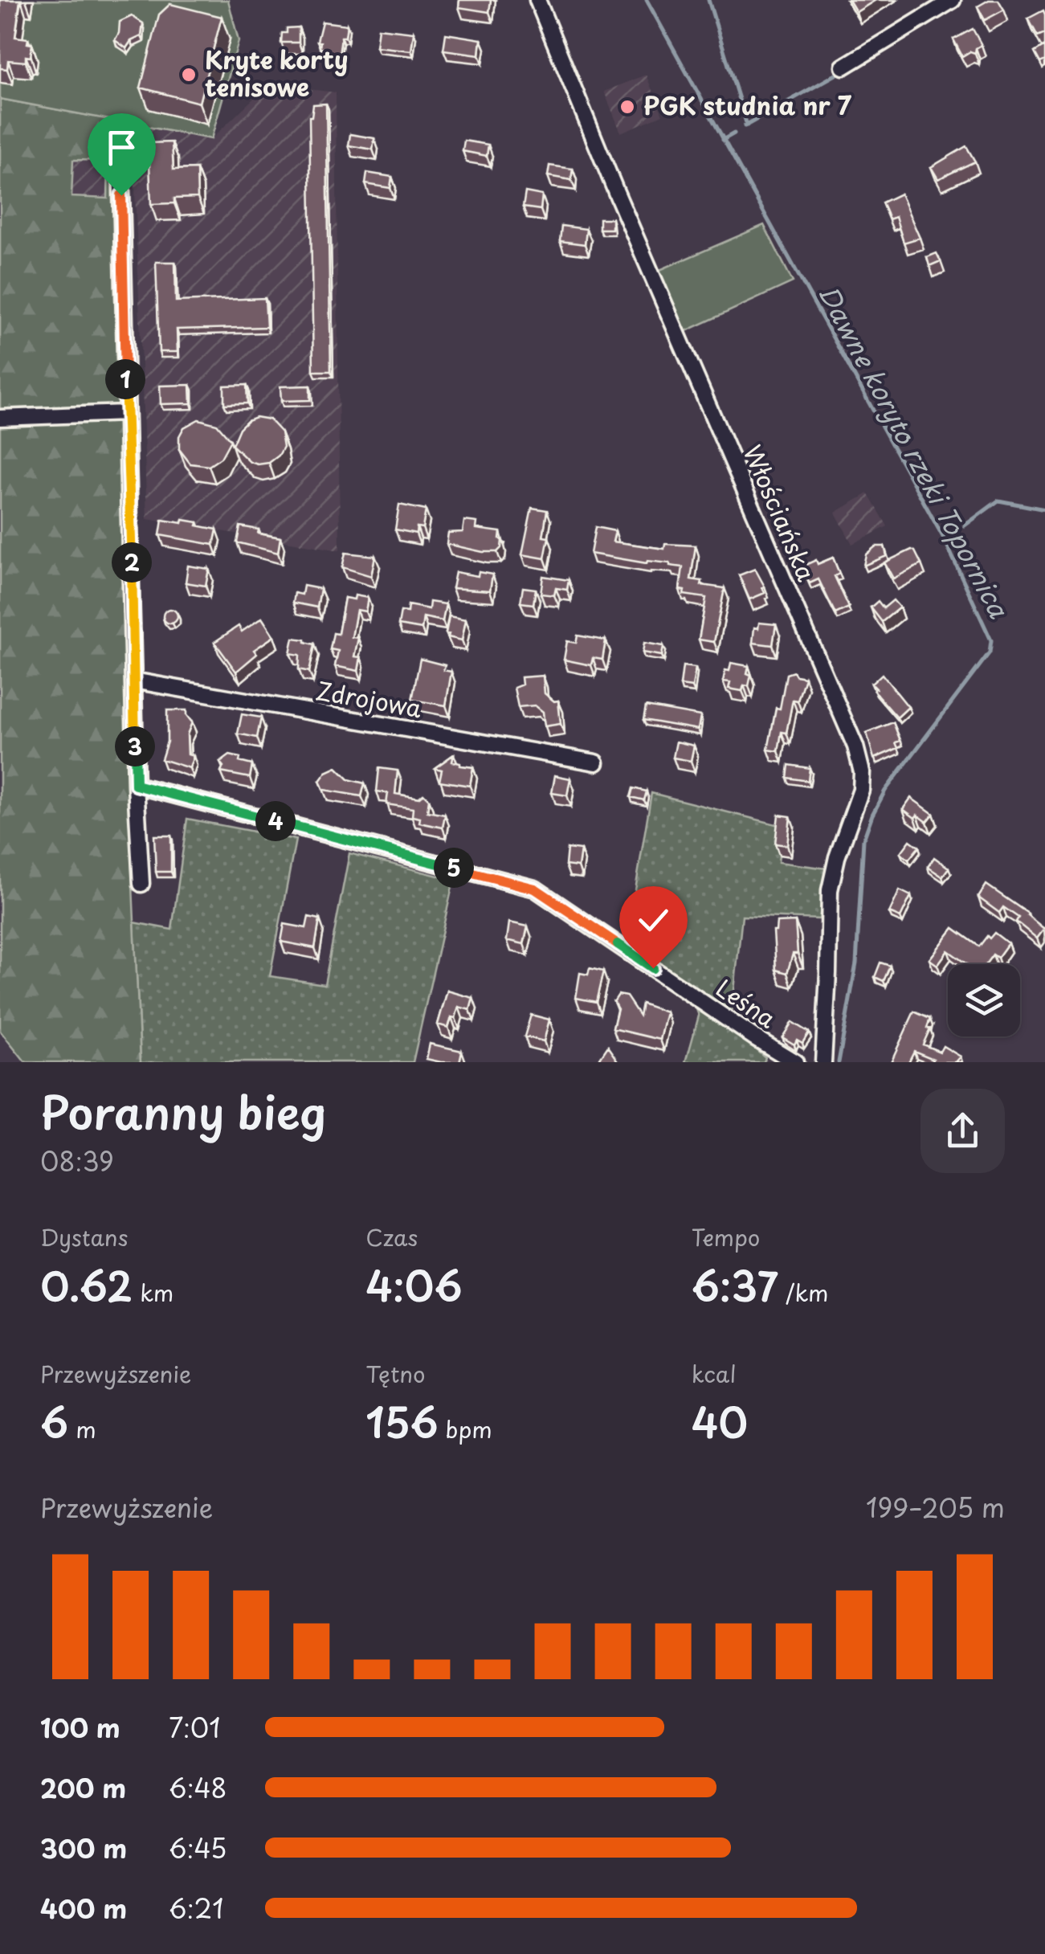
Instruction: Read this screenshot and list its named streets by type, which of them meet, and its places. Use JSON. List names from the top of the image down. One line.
{"streets":{"street":["Włościańska","Zdrojowa","Leśna"]},"water":["Dawne koryto rzeki Topornica"],"places":["Kryte korty tenisowe","PGK studnia nr 7"],"page":{"pins":["1","2","3","4","5"],"heading":["Poranny bieg","08:39"],"stats":[["Dystans","0.62 km"],["Czas","4:06"],["Tempo","6:37 /km"],["Przewyższenie","6 m"],["Tętno","156 bpm"],["kcal","40"]],"chart":["Przewyższenie","199–205 m"],"list":[{"name":"100 m","note":"7:01"},{"name":"200 m","note":"6:48"},{"name":"300 m","note":"6:45"},{"name":"400 m","note":"6:21"}]}}
